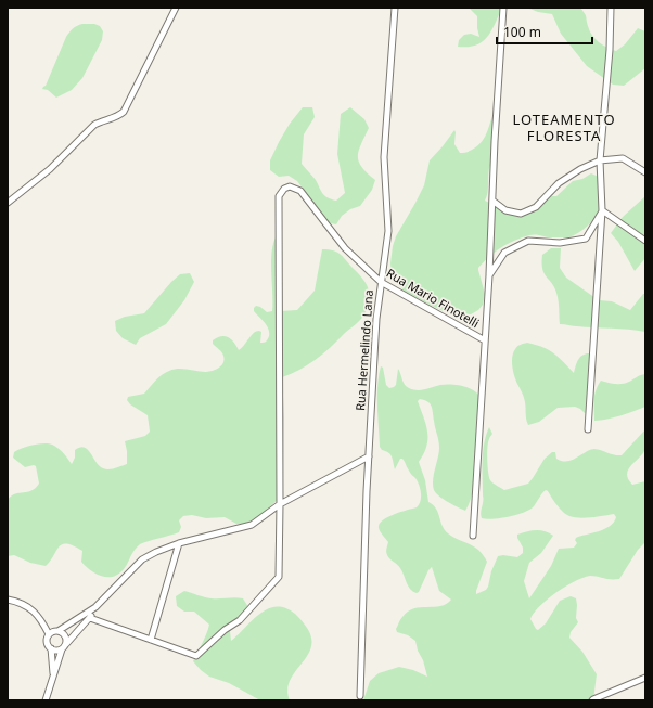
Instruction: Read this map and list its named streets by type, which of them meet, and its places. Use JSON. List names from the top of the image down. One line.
{"streets":{"street":["Rua Mario Finotelli","Rua Hermelindo Lana"]},"crossings":[["Rua Mario Finotelli","Rua Hermelindo Lana"]],"districts":["LOTEAMENTO FLORESTA"],"scale_bar":"100 m"}
